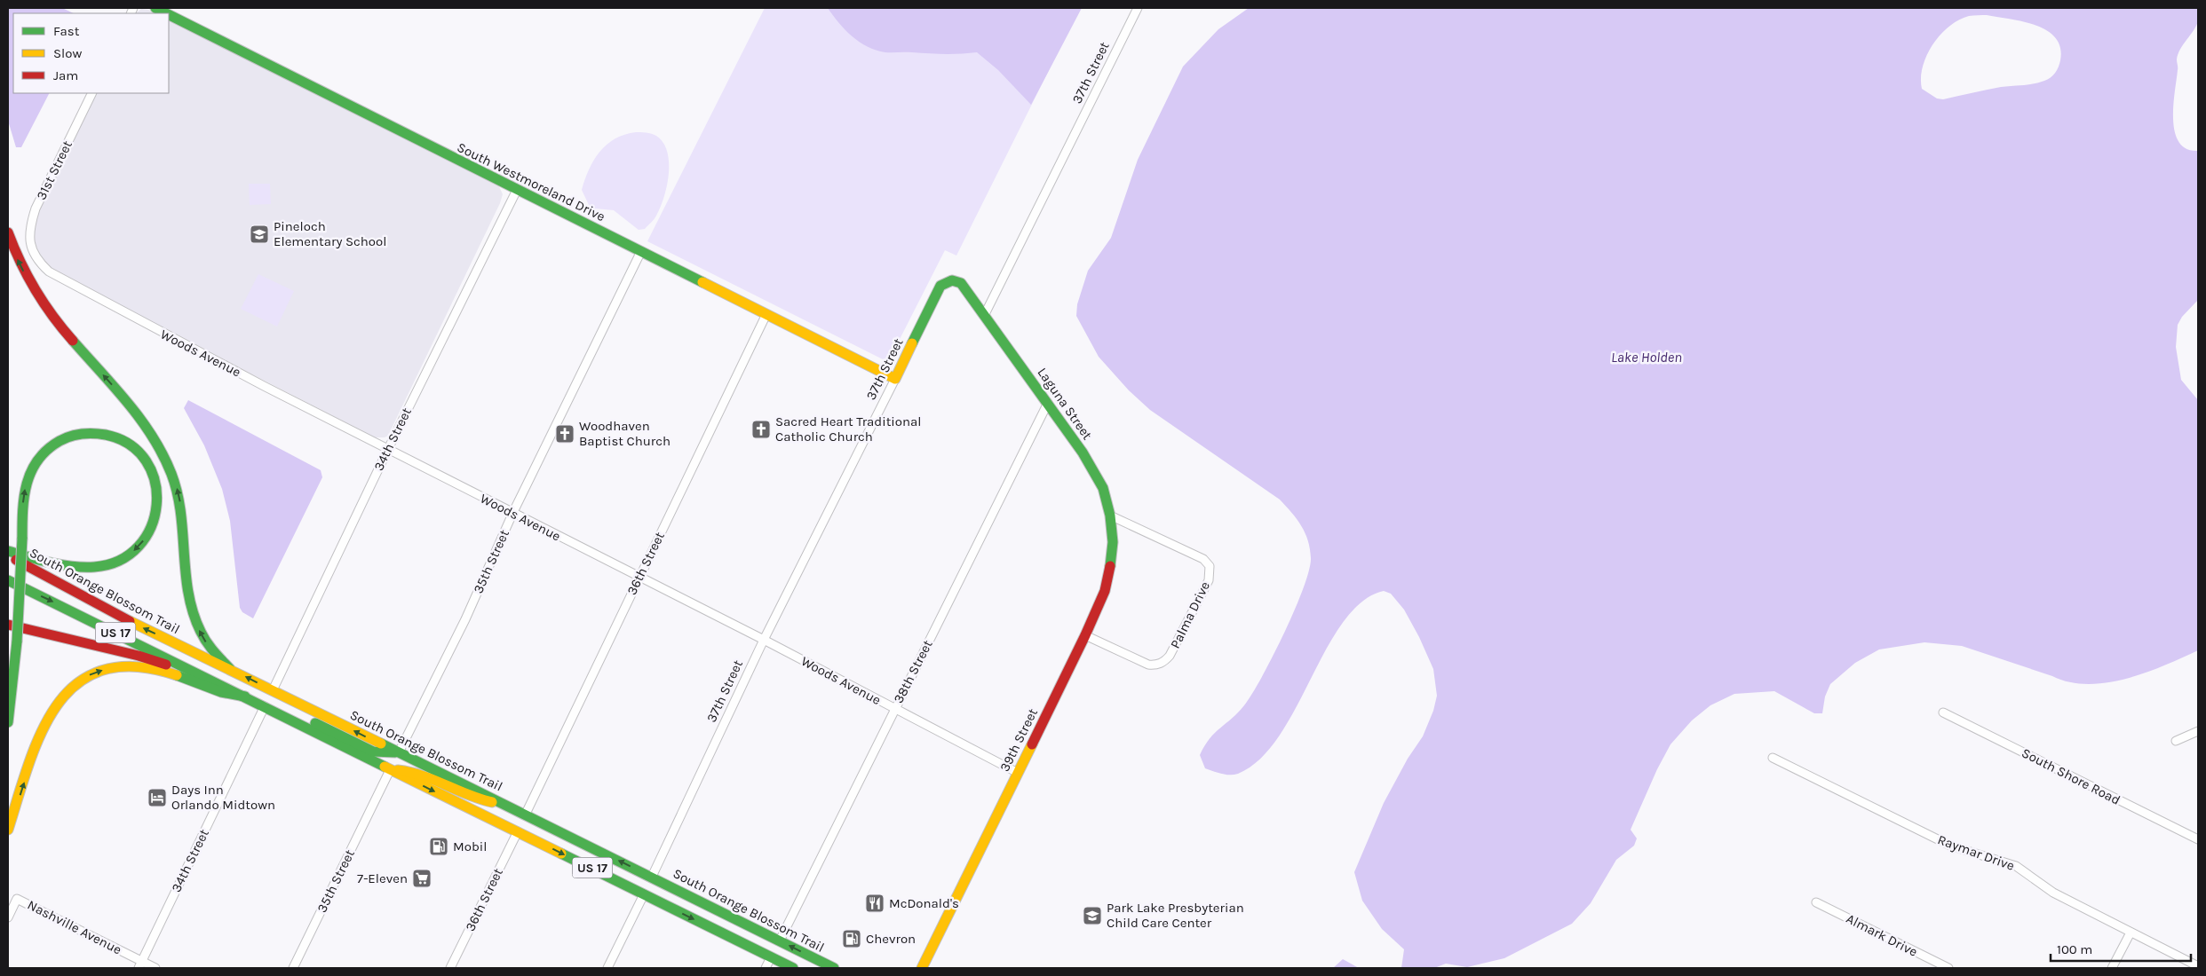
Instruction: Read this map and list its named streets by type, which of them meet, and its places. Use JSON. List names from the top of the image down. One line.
{"streets":{"main road":["37th Street","South Westmoreland Drive","Laguna Street","South Orange Blossom Trail","US 17","39th Street"],"street":["31st Street","Woods Avenue","34th Street","35th Street","36th Street","Palma Drive","38th Street","South Shore Road","Raymar Drive","Nashville Avenue","Almark Drive"]},"crossings":[["37th Street","South Westmoreland Drive"],["37th Street","Woods Avenue"],["37th Street","Laguna Street"],["37th Street","South Orange Blossom Trail"],["31st Street","Woods Avenue"],["South Westmoreland Drive","34th Street"],["South Westmoreland Drive","35th Street"],["South Westmoreland Drive","36th Street"],["Woods Avenue","34th Street"],["Woods Avenue","35th Street"],["Woods Avenue","36th Street"],["Woods Avenue","38th Street"],["Woods Avenue","39th Street"],["Laguna Street","Palma Drive"],["Laguna Street","38th Street"],["Laguna Street","39th Street"],["34th Street","South Orange Blossom Trail"],["34th Street","US 17"],["34th Street","Nashville Avenue"],["35th Street","South Orange Blossom Trail"],["35th Street","US 17"],["36th Street","South Orange Blossom Trail"],["36th Street","US 17"],["South Orange Blossom Trail","38th Street"],["Palma Drive","39th Street"]],"water":["Lake Holden"],"places":{"school or university":["Pineloch Elementary School","Park Lake Presbyterian Child Care Center"],"church":["Sacred Heart Traditional Catholic Church","Woodhaven Baptist Church"],"hotel":["Days Inn Orlando Midtown"],"fuel station":["Mobil","Chevron"],"supermarket":["7-Eleven"],"restaurant":["McDonald's"]},"legend":["Fast","Slow","Jam"],"scale_bar":"100 m"}
